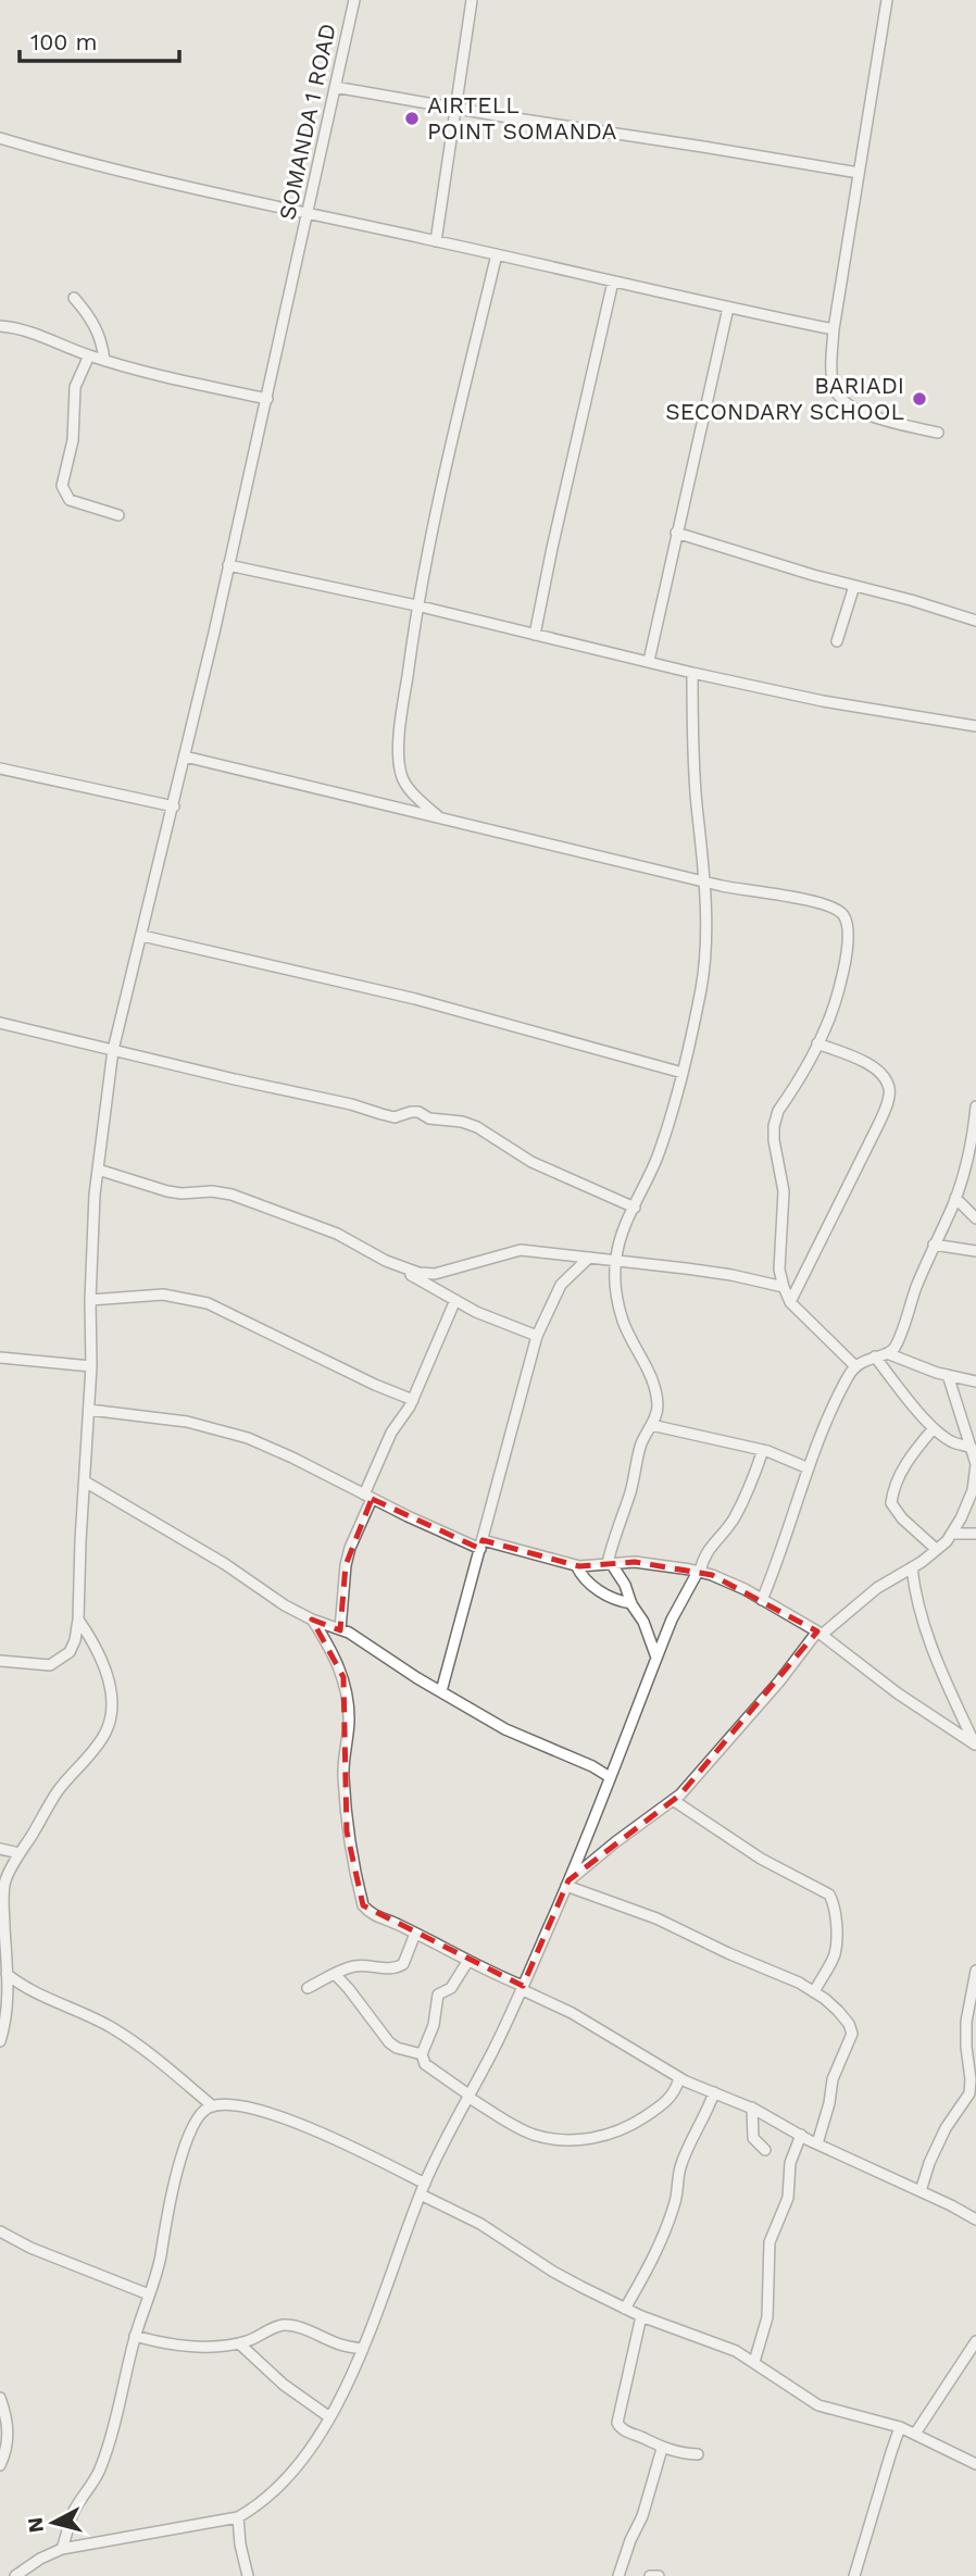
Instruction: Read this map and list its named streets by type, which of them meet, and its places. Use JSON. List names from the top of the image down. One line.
{"streets":{"street":["SOMANDA 1 ROAD"]},"places":["AIRTELL POINT SOMANDA","BARIADI SECONDARY SCHOOL"],"scale_bar":"100 m","north":"left"}
